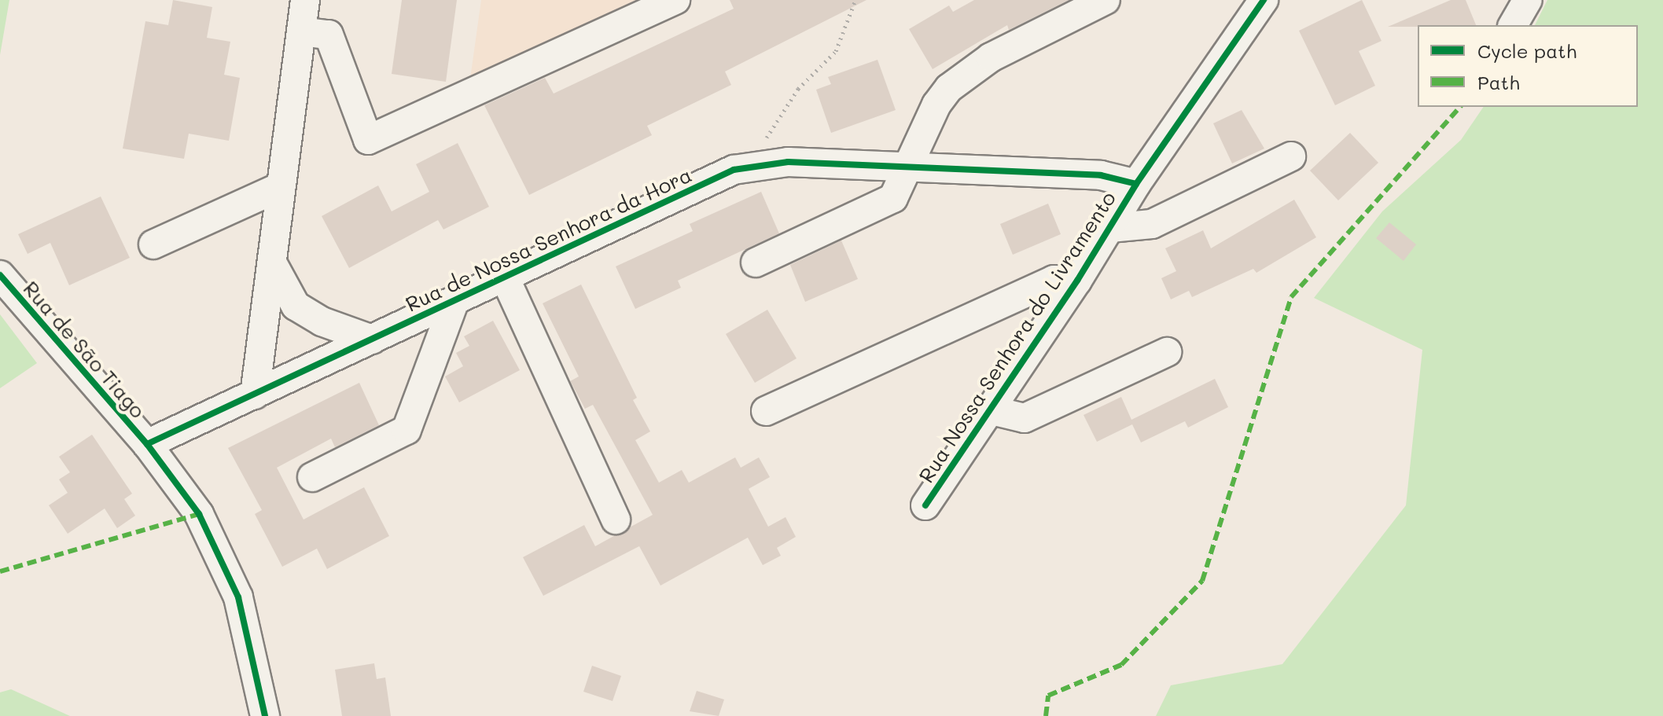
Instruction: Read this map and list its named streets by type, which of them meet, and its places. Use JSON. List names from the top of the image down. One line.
{"streets":{"street":["Rua de Nossa Senhora da Hora","Rua Nossa Senhora do Livramento","Rua de São Tiago"]},"crossings":[["Rua de Nossa Senhora da Hora","Rua Nossa Senhora do Livramento"],["Rua de Nossa Senhora da Hora","Rua de São Tiago"]],"legend":["Cycle path","Path"]}
